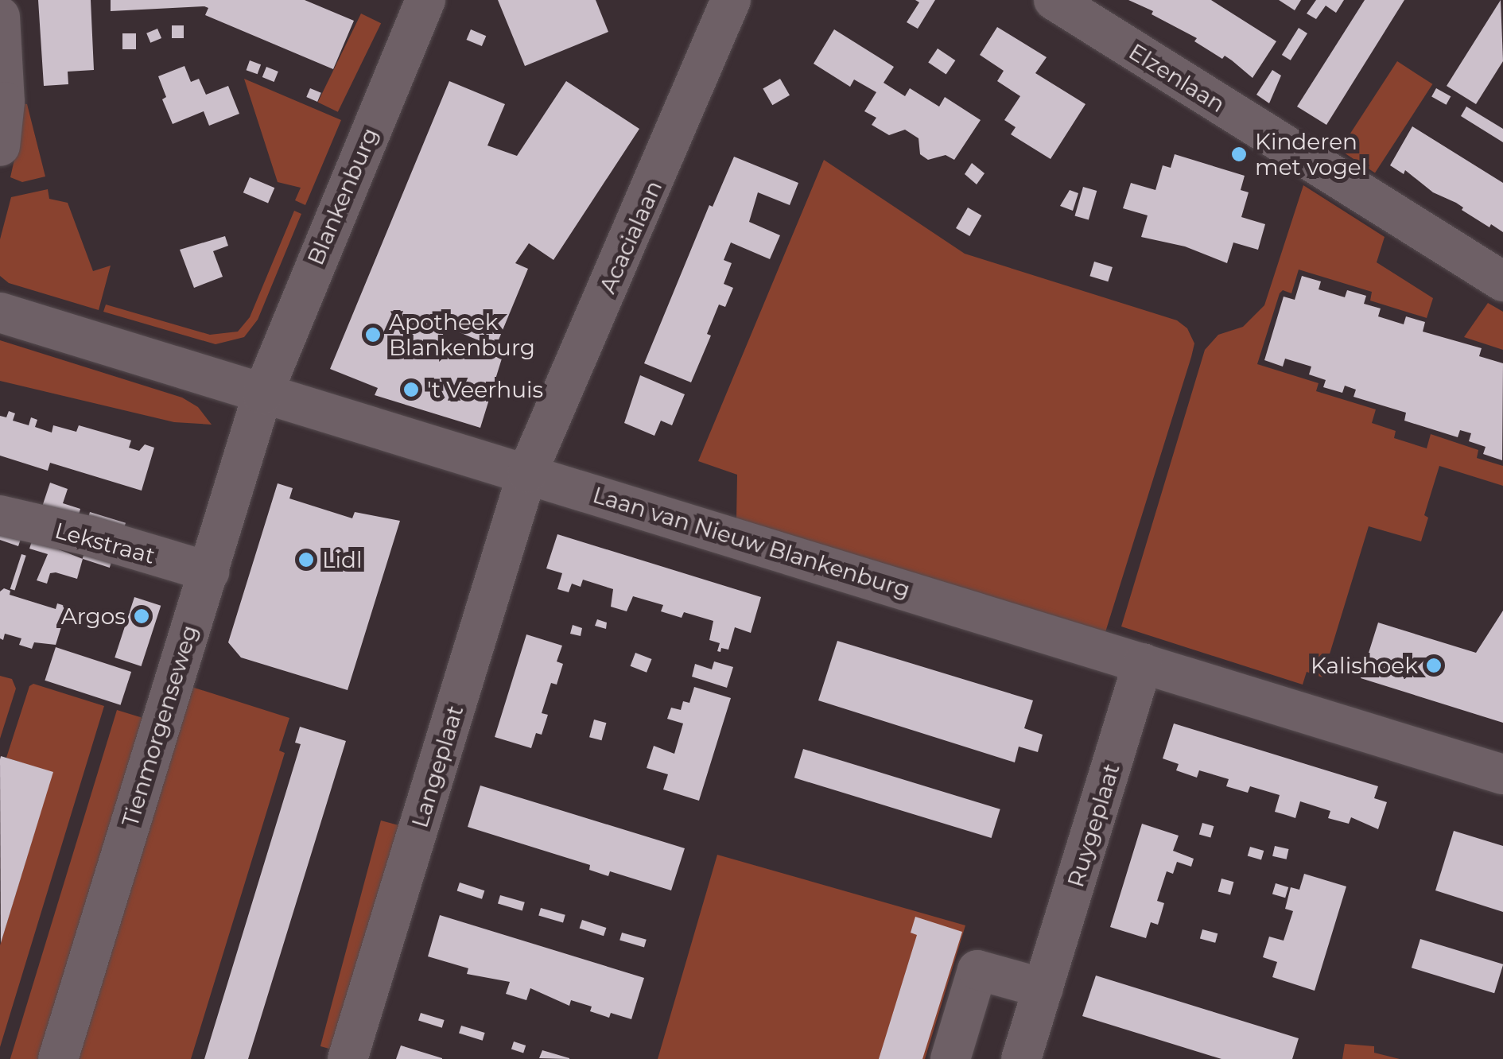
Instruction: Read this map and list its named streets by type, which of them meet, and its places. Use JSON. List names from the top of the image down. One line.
{"streets":{"street":["Elzenlaan","Blankenburg","Acacialaan","Laan van Nieuw Blankenburg","Lekstraat","Tienmorgenseweg","Langeplaat","Ruygeplaat"]},"crossings":[["Blankenburg","Laan van Nieuw Blankenburg"],["Blankenburg","Tienmorgenseweg"],["Acacialaan","Laan van Nieuw Blankenburg"],["Acacialaan","Langeplaat"],["Laan van Nieuw Blankenburg","Tienmorgenseweg"],["Laan van Nieuw Blankenburg","Langeplaat"],["Laan van Nieuw Blankenburg","Ruygeplaat"],["Lekstraat","Tienmorgenseweg"]],"places":["Kinderen met vogel","Apotheek Blankenburg","'t Veerhuis","Lidl","Argos","Kalishoek"]}
